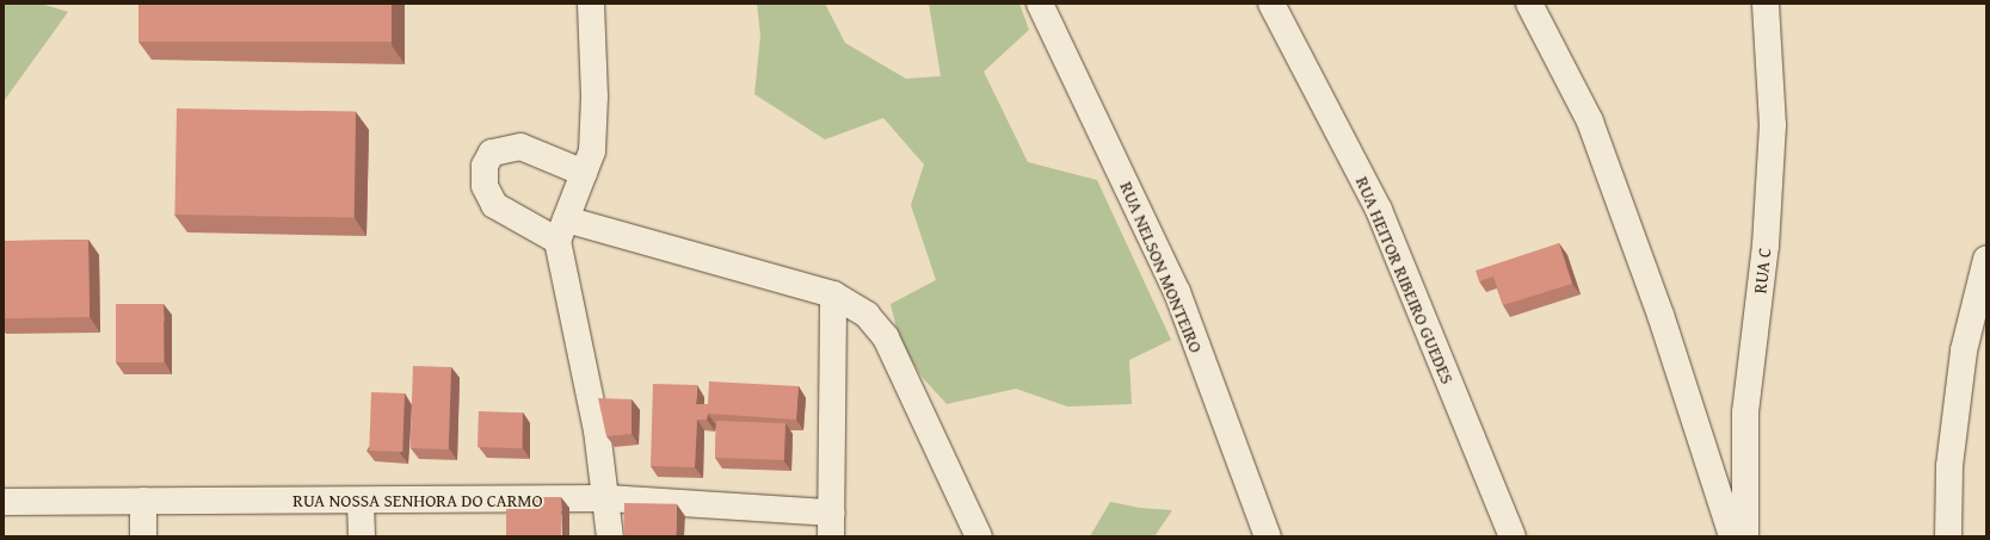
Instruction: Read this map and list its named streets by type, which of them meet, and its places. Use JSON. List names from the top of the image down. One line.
{"streets":{"street":["RUA NELSON MONTEIRO","RUA C","RUA HEITOR RIBEIRO GUEDES","RUA NOSSA SENHORA DO CARMO"]}}
